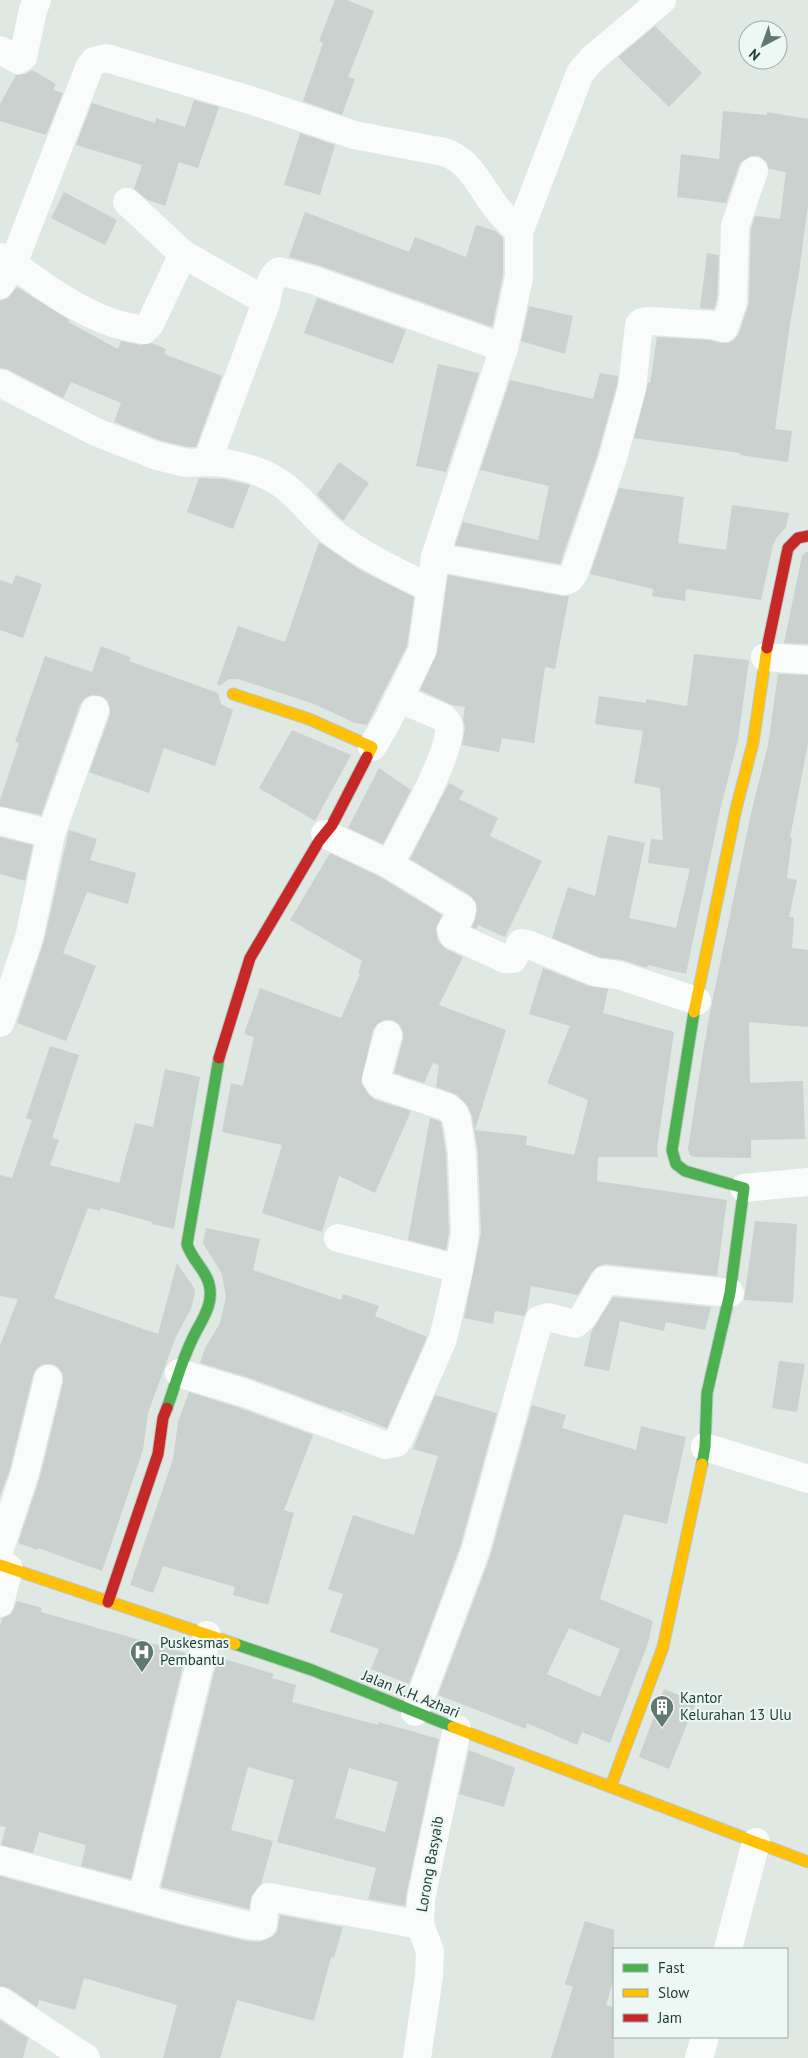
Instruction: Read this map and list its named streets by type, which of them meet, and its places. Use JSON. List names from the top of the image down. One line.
{"streets":{"street":["Jalan K.H. Azhari","Lorong Basyaib"]},"crossings":[["Jalan K.H. Azhari","Lorong Basyaib"]],"places":{"hospital":["Puskesmas Pembantu"],"building":["Kantor Kelurahan 13 Ulu"]},"legend":["Fast","Slow","Jam"],"north":"bottom left"}
